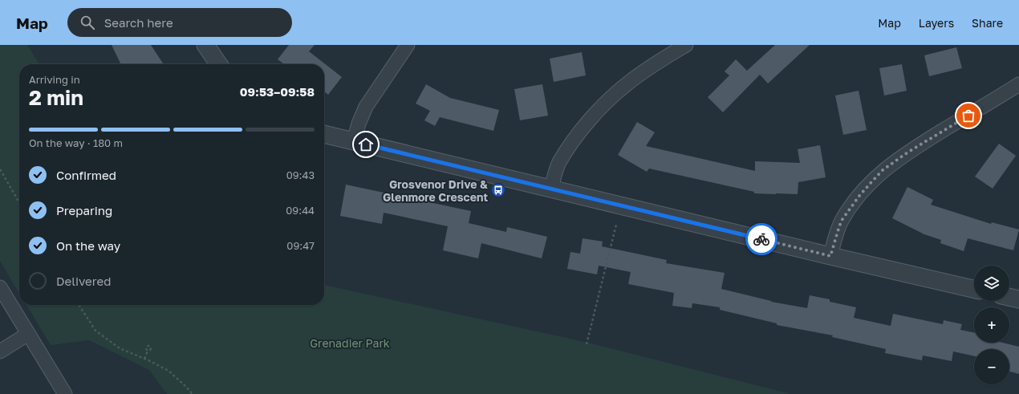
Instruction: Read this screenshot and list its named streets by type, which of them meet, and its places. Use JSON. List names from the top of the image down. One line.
{"parks":["Grenadier Park"],"places":{"bus stop":["Grosvenor Drive & Glenmore Crescent"]},"page":{"header":"Map","search":"Search here","nav":["Map","Layers","Share"],"heading":["2 min","Arriving in","09:53–09:58"],"bar":"On the way · 180 m","list":[["Confirmed","09:43"],["Preparing","09:44"],["On the way","09:47"],"Delivered"],"map_buttons":["+","−"]}}
